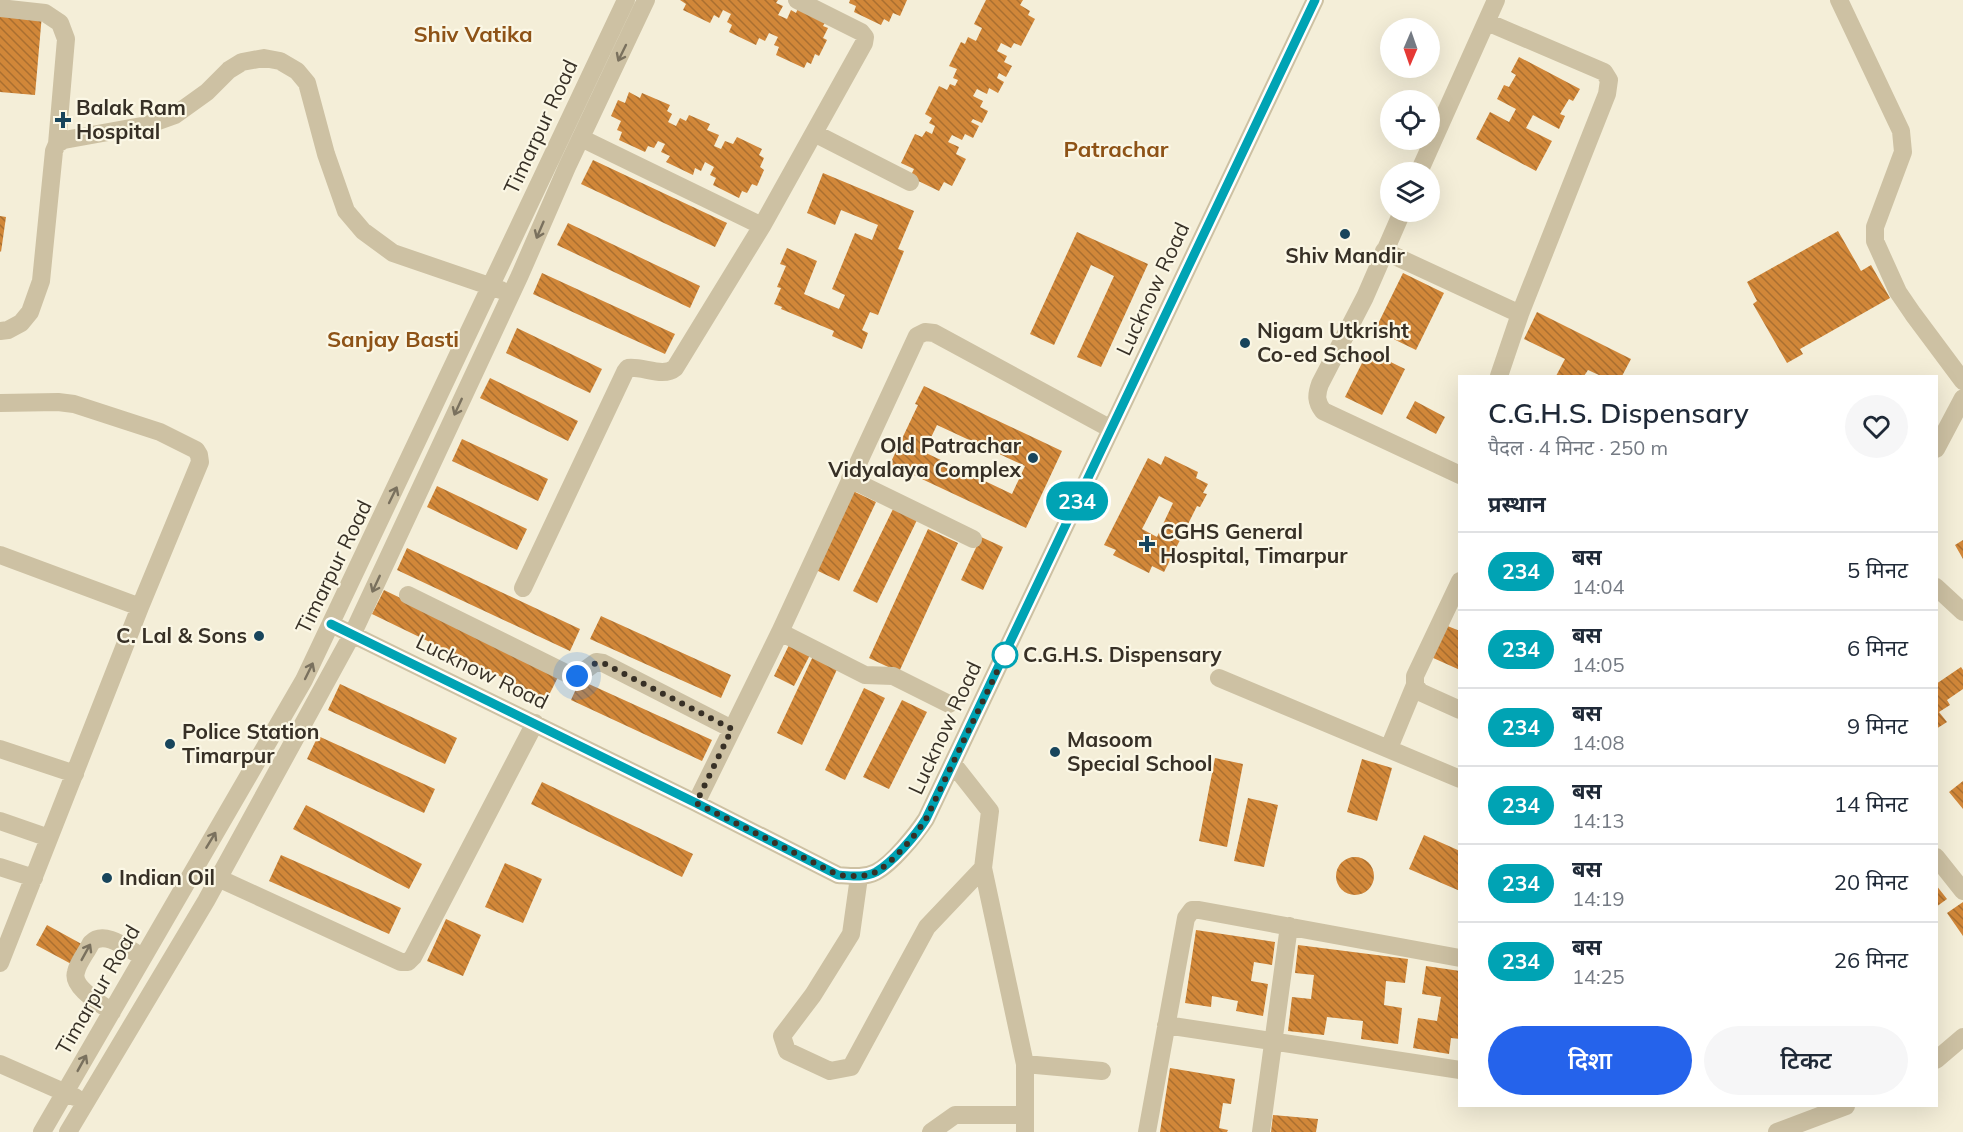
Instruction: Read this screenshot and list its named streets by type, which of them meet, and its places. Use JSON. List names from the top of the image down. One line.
{"streets":{"street":["Timarpur Road","Lucknow Road"]},"crossings":[["Timarpur Road","Lucknow Road"]],"districts":["Shiv Vatika","Patrachar","Sanjay Basti"],"places":{"health":["Balak Ram Hospital","CGHS General Hospital, Timarpur"],"other":["Shiv Mandir","Nigam Utkrisht Co-ed School","Old Patrachar Vidyalaya Complex","C. Lal & Sons","C.G.H.S. Dispensary","Police Station Timarpur","Masoom Special School","Indian Oil"]},"lines":["bus line 234"],"north":"bottom","page":{"on_map":"234","heading":[["C.G.H.S. Dispensary","पैदल · 4 मिनट · 250 m"],"प्रस्थान"],"list":[{"mark":"234","name":"बस","note":"14:04","value":"5 मिनट"},{"mark":"234","name":"बस","note":"14:05","value":"6 मिनट"},{"mark":"234","name":"बस","note":"14:08","value":"9 मिनट"},{"mark":"234","name":"बस","note":"14:13","value":"14 मिनट"},{"mark":"234","name":"बस","note":"14:19","value":"20 मिनट"},{"mark":"234","name":"बस","note":"14:25","value":"26 मिनट"}],"buttons":["दिशा","टिकट"]}}
